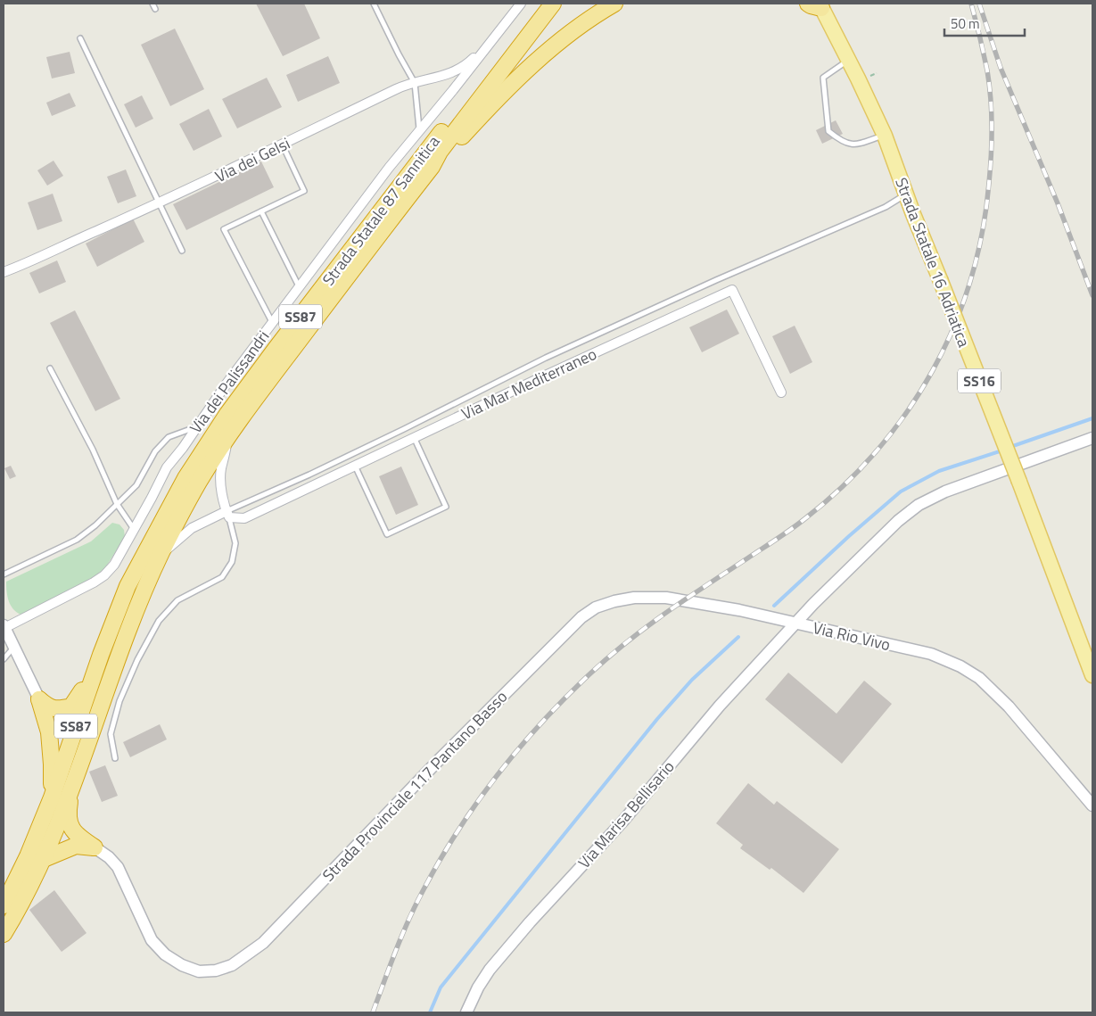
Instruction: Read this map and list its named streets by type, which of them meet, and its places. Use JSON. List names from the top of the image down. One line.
{"streets":{"highway":["Strada Statale 87 Sannitica","SS87"],"main road":["Strada Statale 16 Adriatica","SS16"],"street":["Via dei Gelsi","Via dei Palissandri","Via Mar Mediterraneo","Via Rio Vivo","Strada Provinciale 117 Pantano Basso","Via Marisa Bellisario"]},"crossings":[["Via dei Gelsi","Via dei Palissandri"],["Strada Statale 87 Sannitica","SS87"],["Strada Statale 87 Sannitica","Via Mar Mediterraneo"],["SS87","Strada Provinciale 117 Pantano Basso"],["Via Rio Vivo","Strada Provinciale 117 Pantano Basso"],["Via Rio Vivo","Via Marisa Bellisario"],["Strada Provinciale 117 Pantano Basso","Via Marisa Bellisario"]],"scale_bar":"50 m"}
